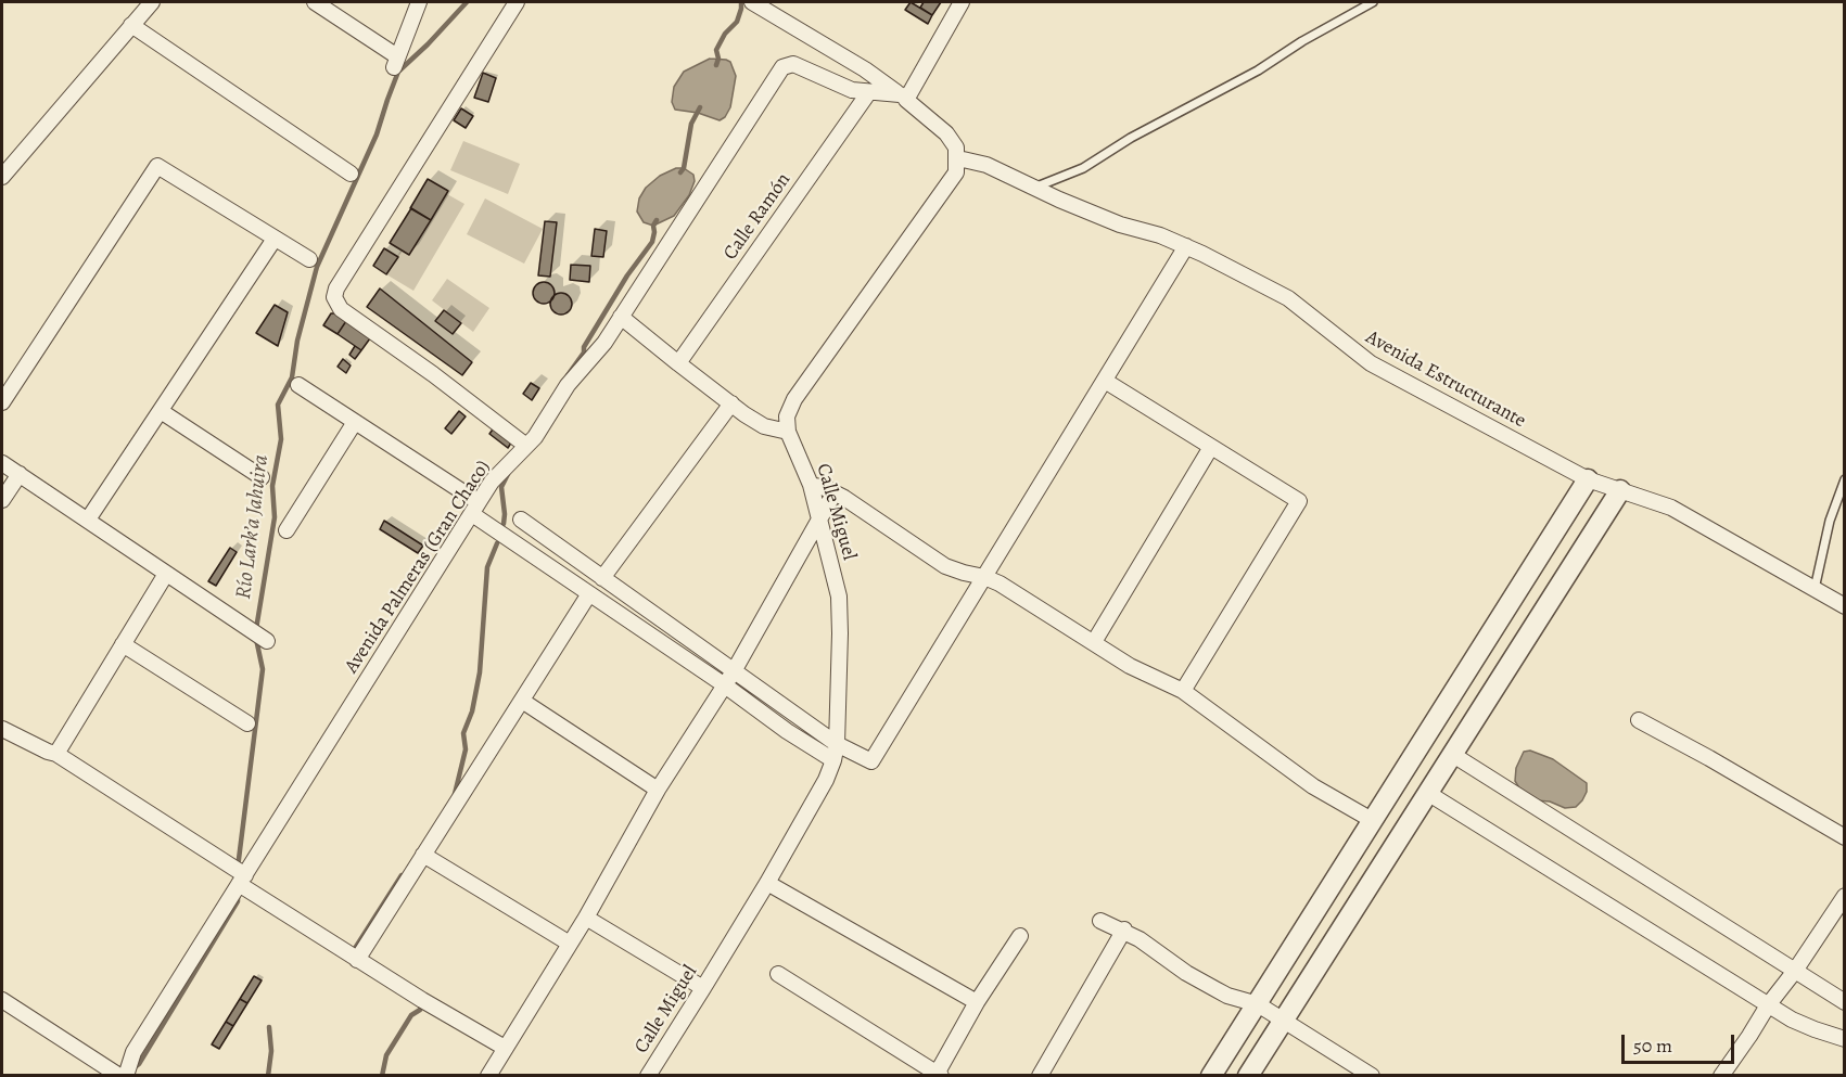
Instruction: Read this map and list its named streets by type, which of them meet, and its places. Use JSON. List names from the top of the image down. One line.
{"streets":{"street":["Calle Ramón","Avenida Estructurante","Calle Miguel","Avenida Palmeras (Gran Chaco)"]},"crossings":[["Calle Ramón","Avenida Palmeras (Gran Chaco)"]],"water":["Río Lark’a Jahuira"],"scale_bar":"50 m"}
